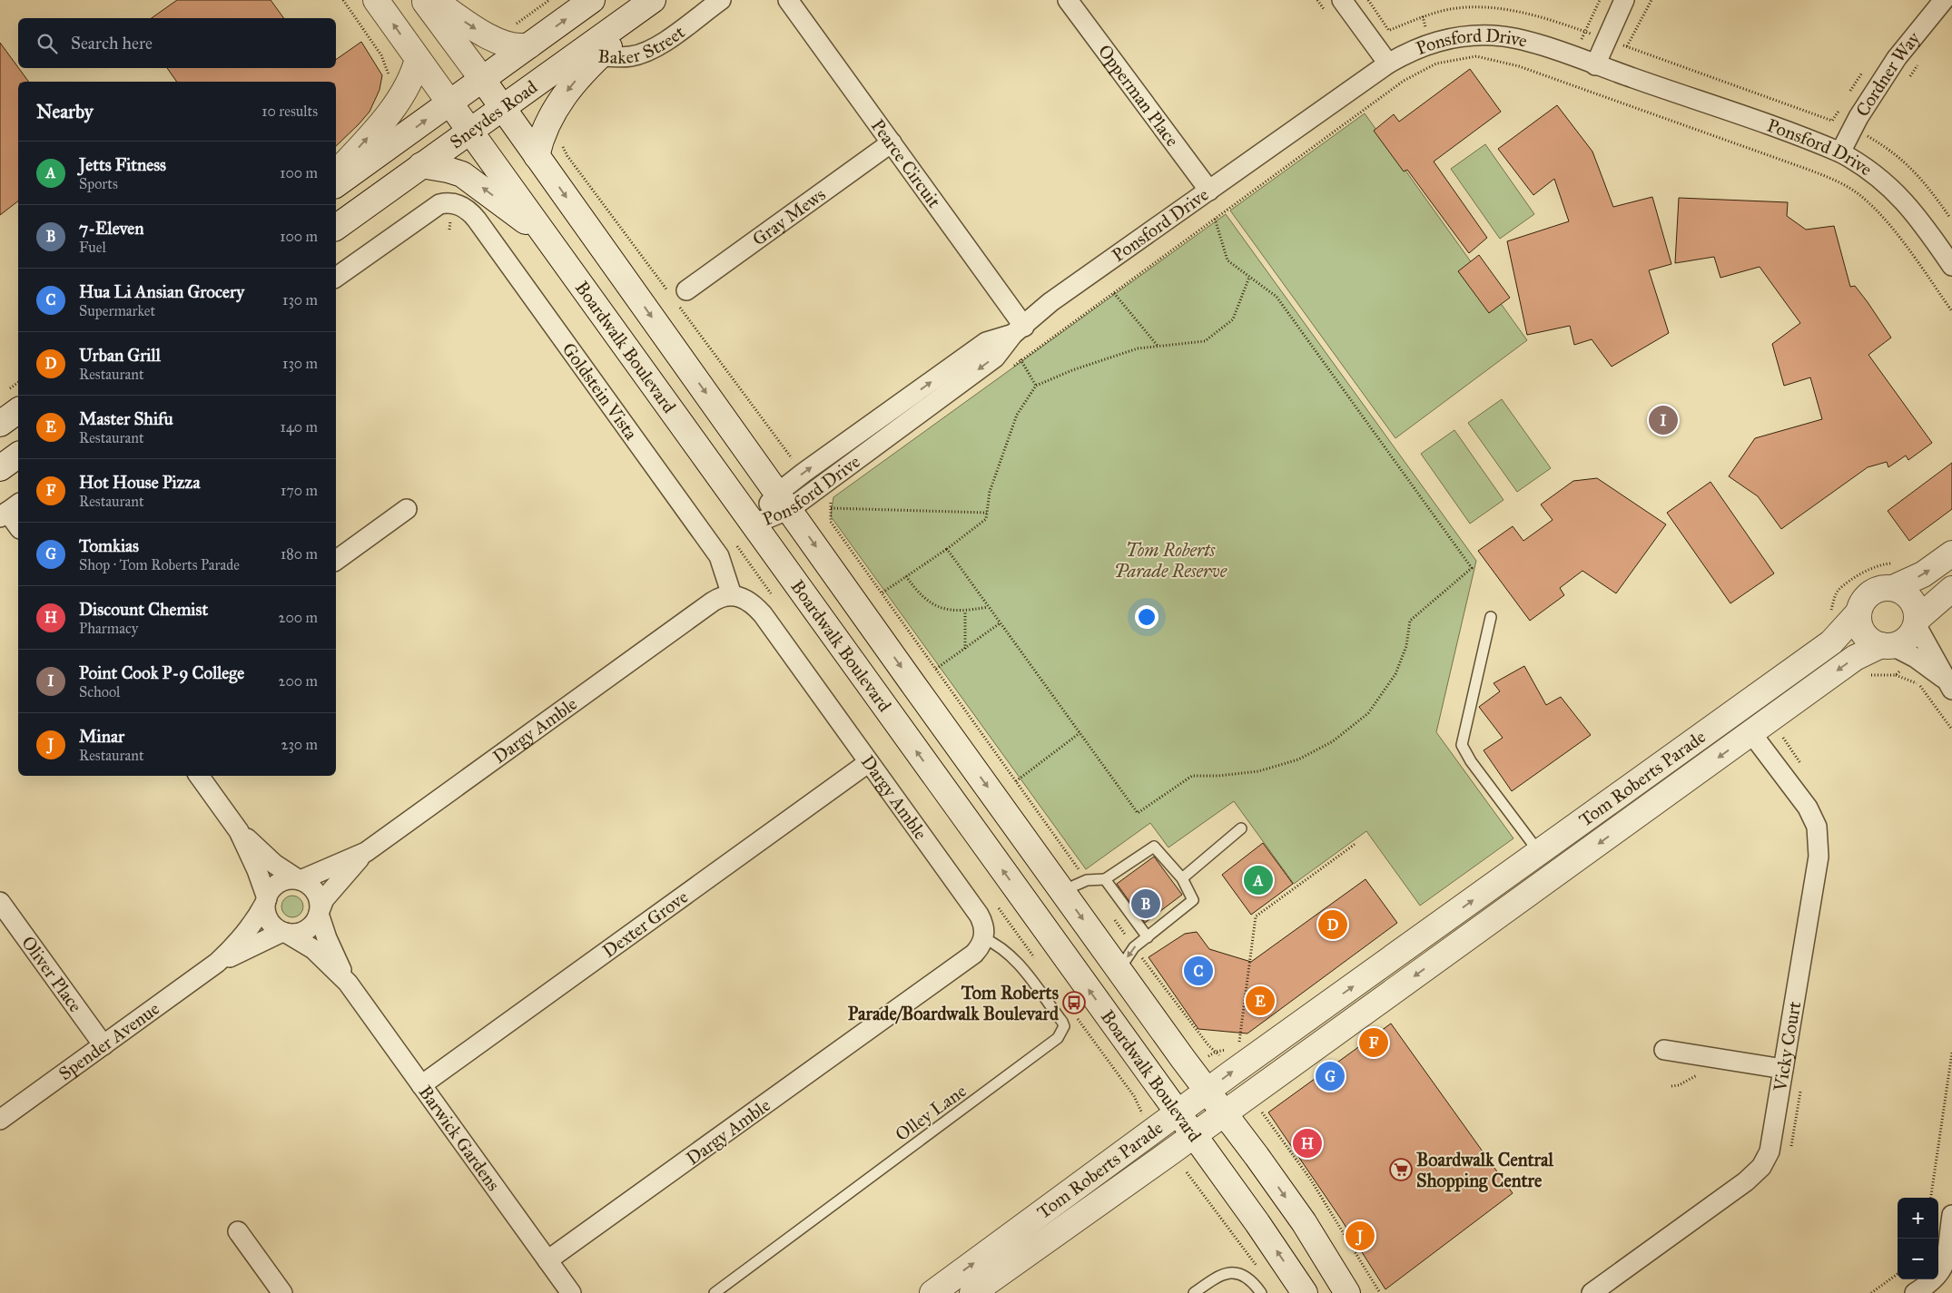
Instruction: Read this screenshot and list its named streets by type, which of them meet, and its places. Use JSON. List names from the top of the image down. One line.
{"streets":{"main road":["Sneydes Road","Boardwalk Boulevard","Tom Roberts Parade"],"street":["Baker Street","Ponsford Drive","Cordner Way","Opperman Place","Pearce Circuit","Gray Mews","Goldstein Vista","Dargy Amble","Dexter Grove","Oliver Place","Spender Avenue","Vicky Court","Barwick Gardens"],"lane":["Olley Lane"]},"crossings":[["Baker Street","Sneydes Road"],["Ponsford Drive","Cordner Way"],["Ponsford Drive","Opperman Place"],["Ponsford Drive","Pearce Circuit"],["Ponsford Drive","Boardwalk Boulevard"],["Sneydes Road","Boardwalk Boulevard"],["Pearce Circuit","Gray Mews"],["Boardwalk Boulevard","Tom Roberts Parade"],["Goldstein Vista","Dargy Amble"],["Dargy Amble","Dexter Grove"],["Dargy Amble","Spender Avenue"],["Dargy Amble","Olley Lane"],["Dargy Amble","Barwick Gardens"],["Tom Roberts Parade","Vicky Court"],["Dexter Grove","Barwick Gardens"],["Oliver Place","Spender Avenue"],["Spender Avenue","Barwick Gardens"]],"parks":["Tom Roberts Parade Reserve"],"places":{"bus stop":["Tom Roberts Parade/Boardwalk Boulevard"],"supermarket":["Boardwalk Central Shopping Centre"]},"page":{"search":"Search here","heading":["Nearby","10 results"],"list":[{"mark":"A","name":"Jetts Fitness","note":"Sports","value":"100 m"},{"mark":"B","name":"7-Eleven","note":"Fuel","value":"100 m"},{"mark":"C","name":"Hua Li Ansian Grocery","note":"Supermarket","value":"130 m"},{"mark":"D","name":"Urban Grill","note":"Restaurant","value":"130 m"},{"mark":"E","name":"Master Shifu","note":"Restaurant","value":"140 m"},{"mark":"F","name":"Hot House Pizza","note":"Restaurant","value":"170 m"},{"mark":"G","name":"Tomkias","note":"Shop · Tom Roberts Parade","value":"180 m"},{"mark":"H","name":"Discount Chemist","note":"Pharmacy","value":"200 m"},{"mark":"I","name":"Point Cook P-9 College","note":"School","value":"200 m"},{"mark":"J","name":"Minar","note":"Restaurant","value":"230 m"}],"pins":["I","A","B","D","C","E","F","G","H","J"],"map_buttons":["+","−"]}}
